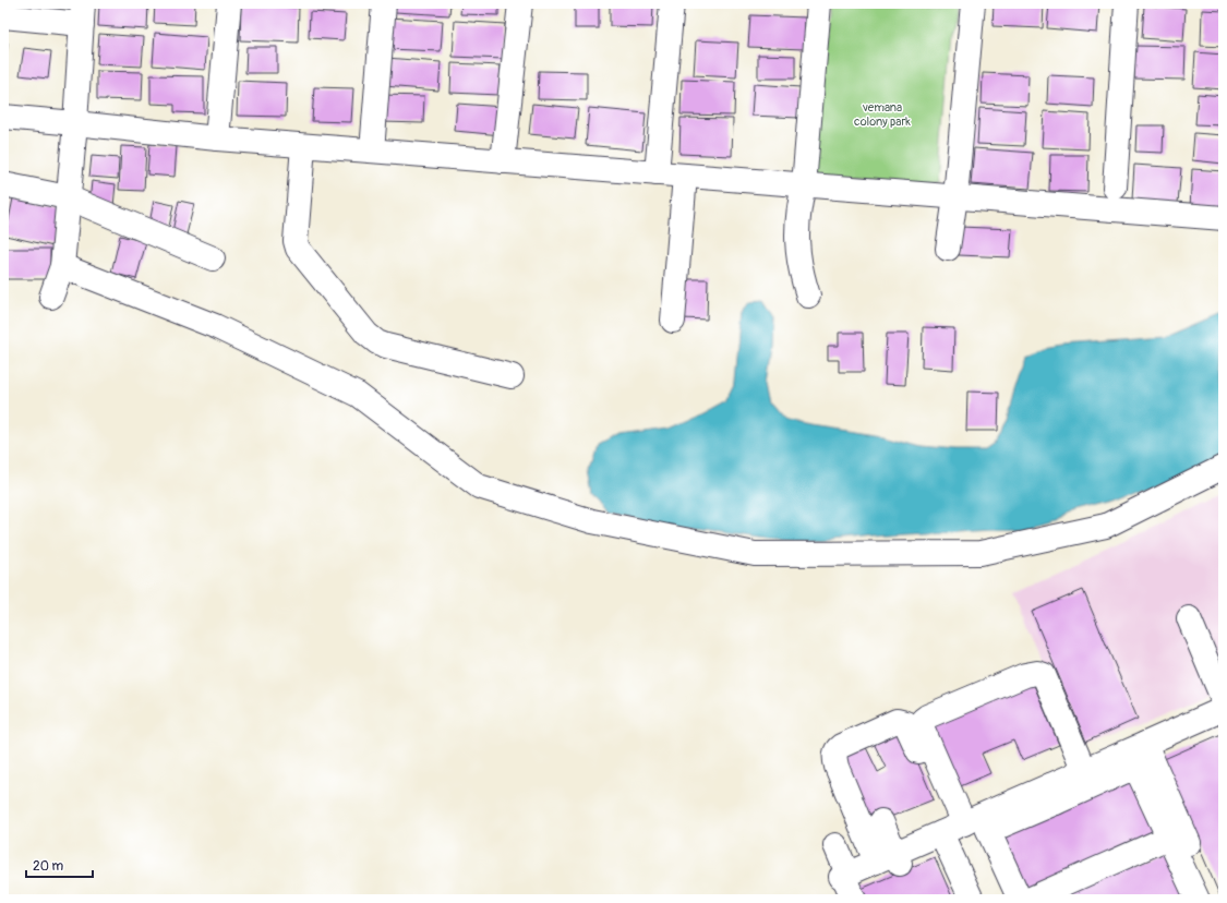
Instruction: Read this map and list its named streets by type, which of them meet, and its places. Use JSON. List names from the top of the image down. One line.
{"parks":["vemana colony park"],"scale_bar":"20 m"}
